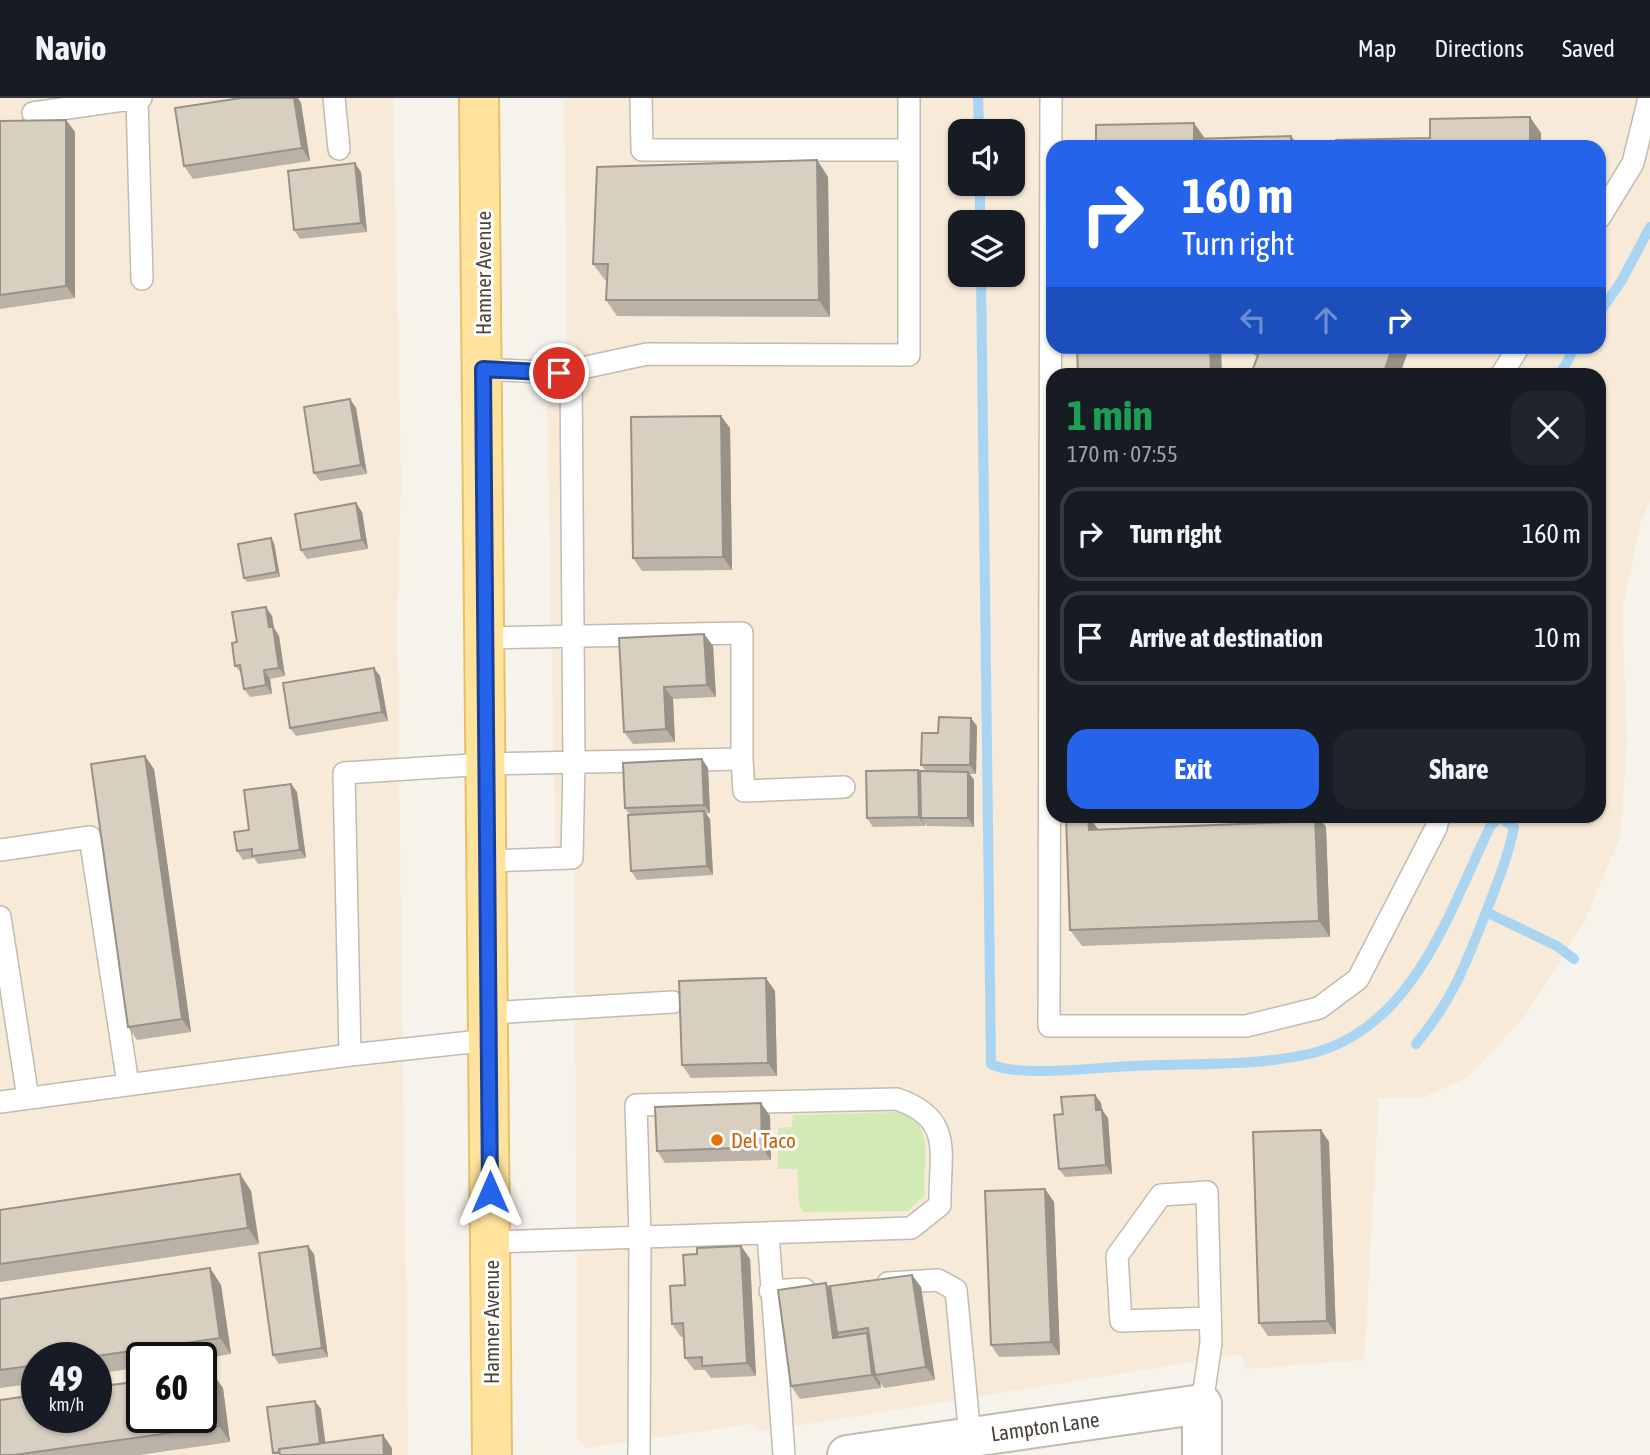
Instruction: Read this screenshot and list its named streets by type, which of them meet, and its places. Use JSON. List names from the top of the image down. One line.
{"streets":{"main road":["Hamner Avenue"],"street":["Lampton Lane"]},"places":["Del Taco"],"page":{"header":"Navio","nav":["Map","Directions","Saved"],"turn":["160 m","Turn right"],"heading":["1 min","170 m · 07:55"],"list":[{"name":"Turn right","value":"160 m"},{"name":"Arrive at destination","value":"10 m"}],"buttons":["Exit","Share"],"speed":"49 km/h","limit":"60"}}
